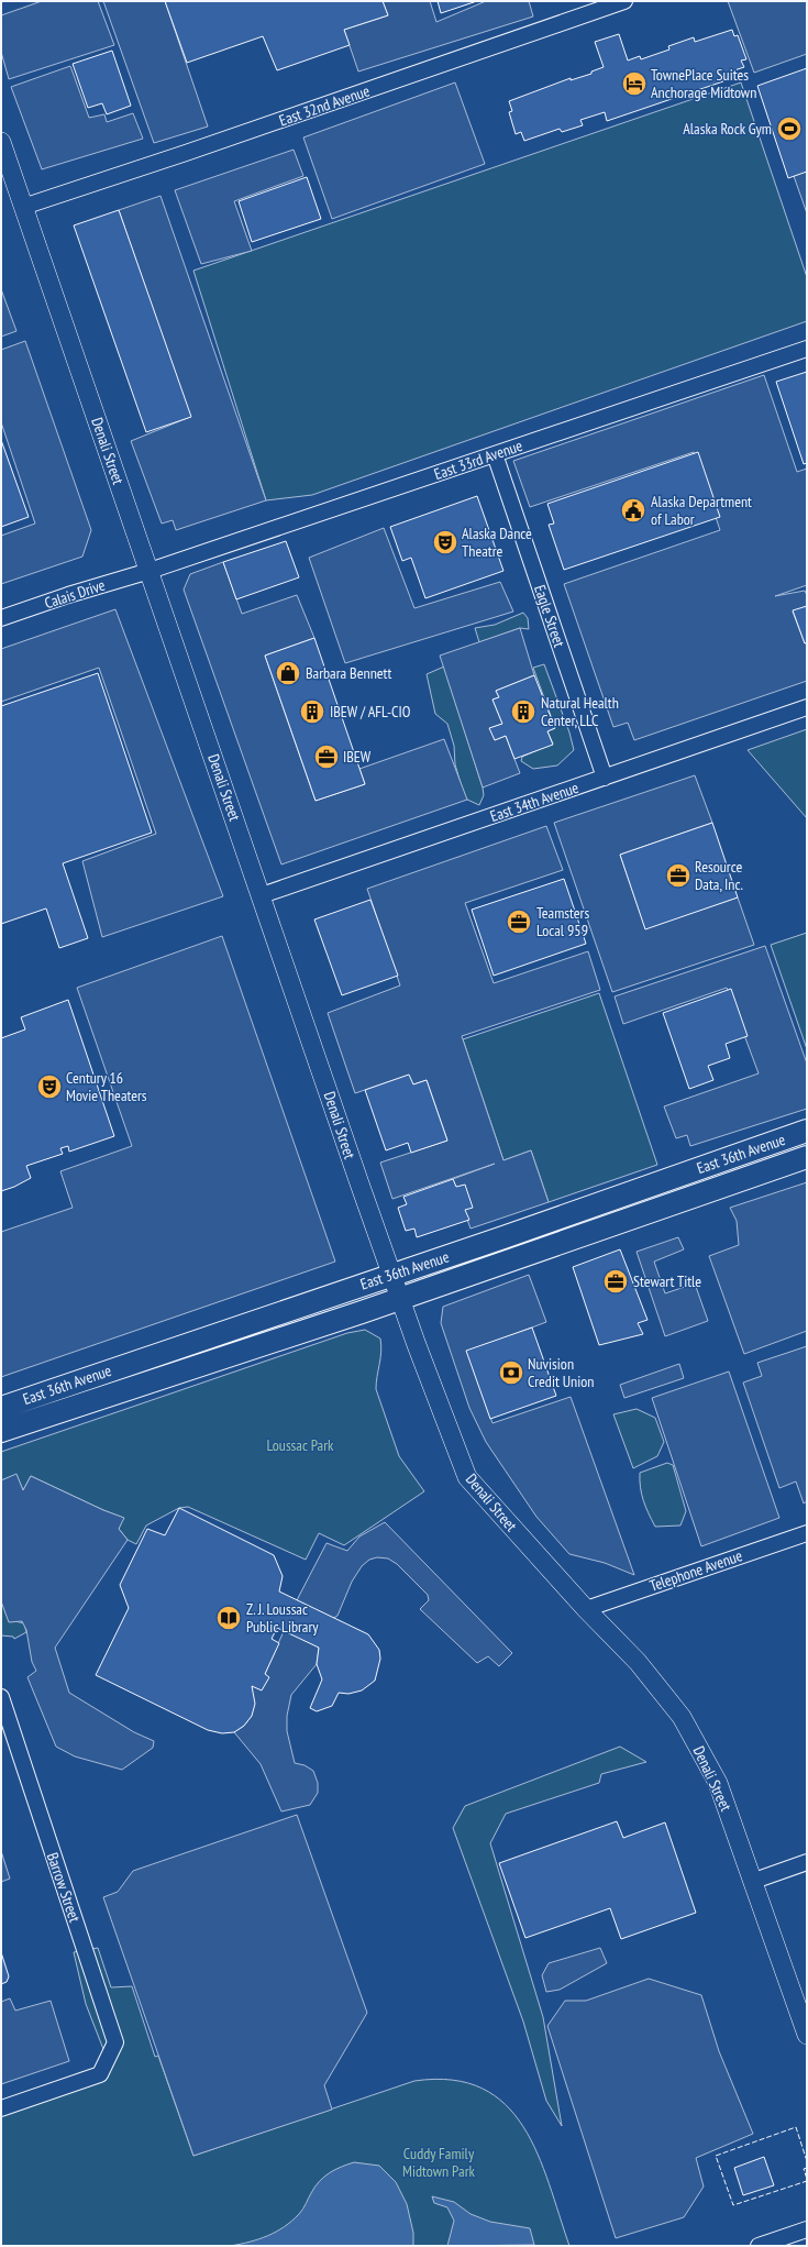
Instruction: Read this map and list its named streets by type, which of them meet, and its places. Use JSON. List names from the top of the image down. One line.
{"streets":{"main road":["East 36th Avenue"],"street":["East 32nd Avenue","Denali Street","East 33rd Avenue","Calais Drive","Eagle Street","East 34th Avenue","Telephone Avenue","Barrow Street"]},"crossings":[["East 32nd Avenue","Denali Street"],["Denali Street","East 33rd Avenue"],["Denali Street","Calais Drive"],["Denali Street","East 34th Avenue"],["Denali Street","East 36th Avenue"],["Denali Street","Telephone Avenue"],["East 33rd Avenue","Calais Drive"],["East 33rd Avenue","Eagle Street"],["Eagle Street","East 34th Avenue"]],"parks":["Loussac Park","Cuddy Family Midtown Park"],"places":{"hotel":["TownePlace Suites Anchorage Midtown"],"sports":["Alaska Rock Gym"],"public building":["Alaska Department of Labor"],"theatre":["Alaska Dance Theatre","Century 16 Movie Theaters"],"shop":["Barbara Bennett"],"building":["IBEW / AFL-CIO","Natural Health Center, LLC"],"office":["IBEW","Resource Data, Inc.","Teamsters Local 959","Stewart Title"],"bank":["Nuvision Credit Union"],"library":["Z. J. Loussac Public Library"]}}
